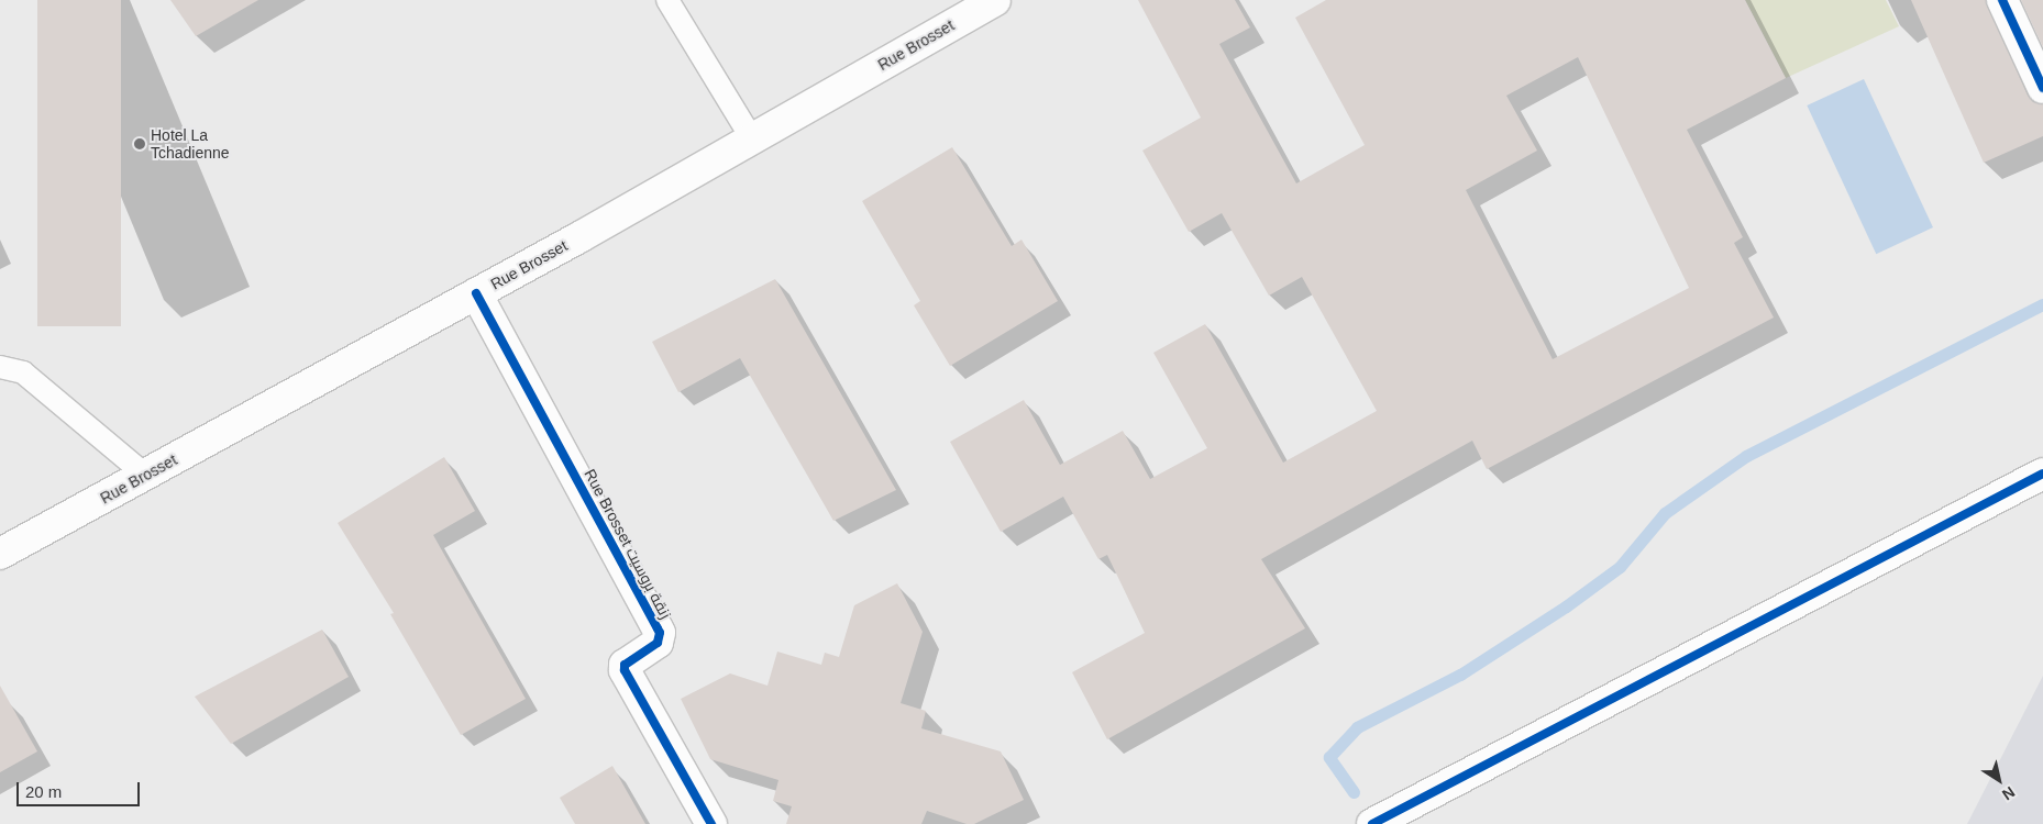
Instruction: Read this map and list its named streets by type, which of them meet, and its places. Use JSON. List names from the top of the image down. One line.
{"streets":{"street":["Rue Brosset","Rue Brosset زنقة بروسيت"]},"crossings":[["Rue Brosset","Rue Brosset زنقة بروسيت"]],"places":["Hotel La Tchadienne"],"scale_bar":"20 m","north":"bottom right"}
